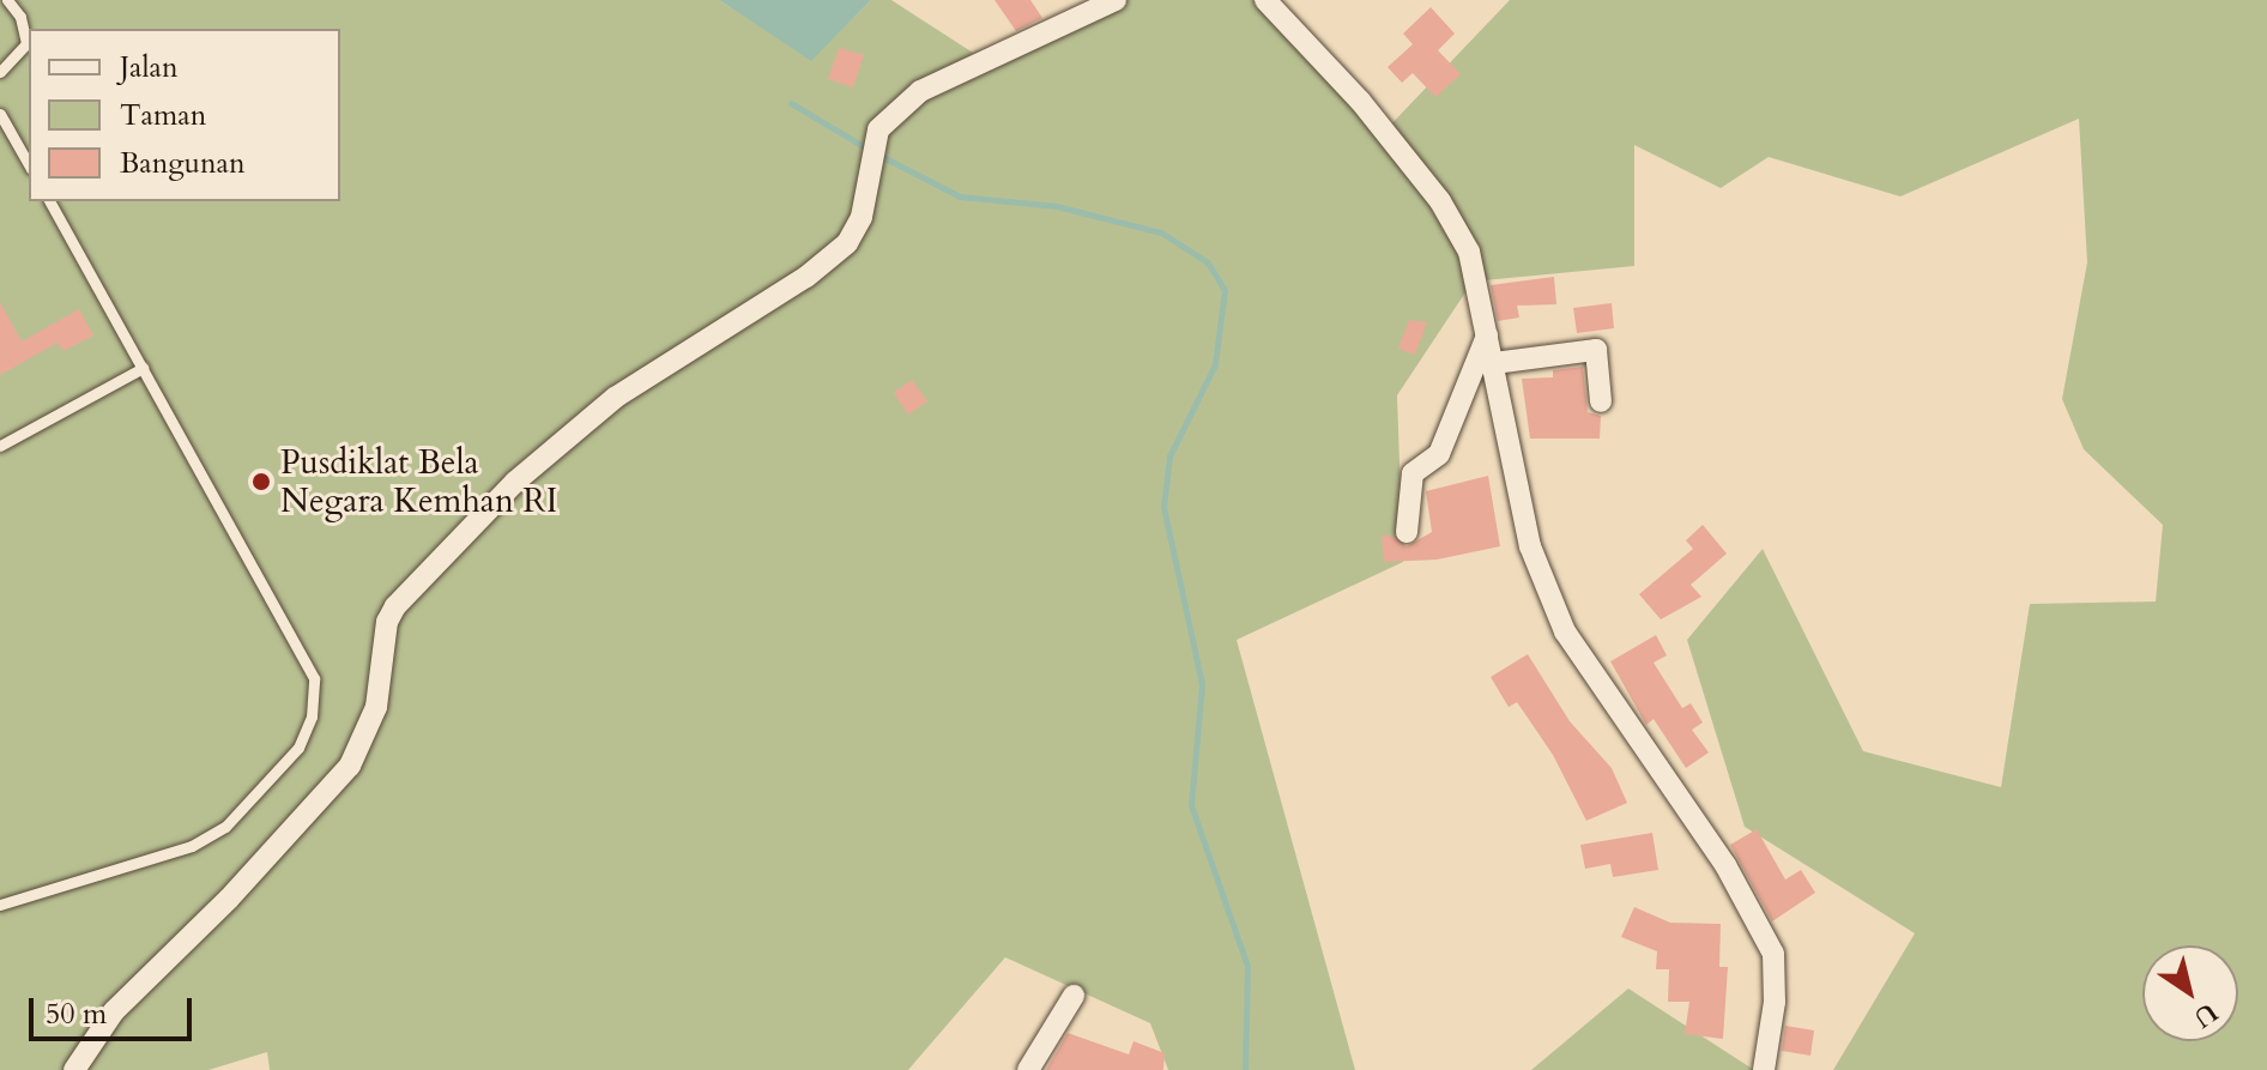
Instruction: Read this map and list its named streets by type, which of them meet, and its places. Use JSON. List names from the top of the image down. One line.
{"places":["Pusdiklat Bela Negara Kemhan RI"],"legend":["Jalan","Taman","Bangunan"],"scale_bar":"50 m","north":"bottom right"}
